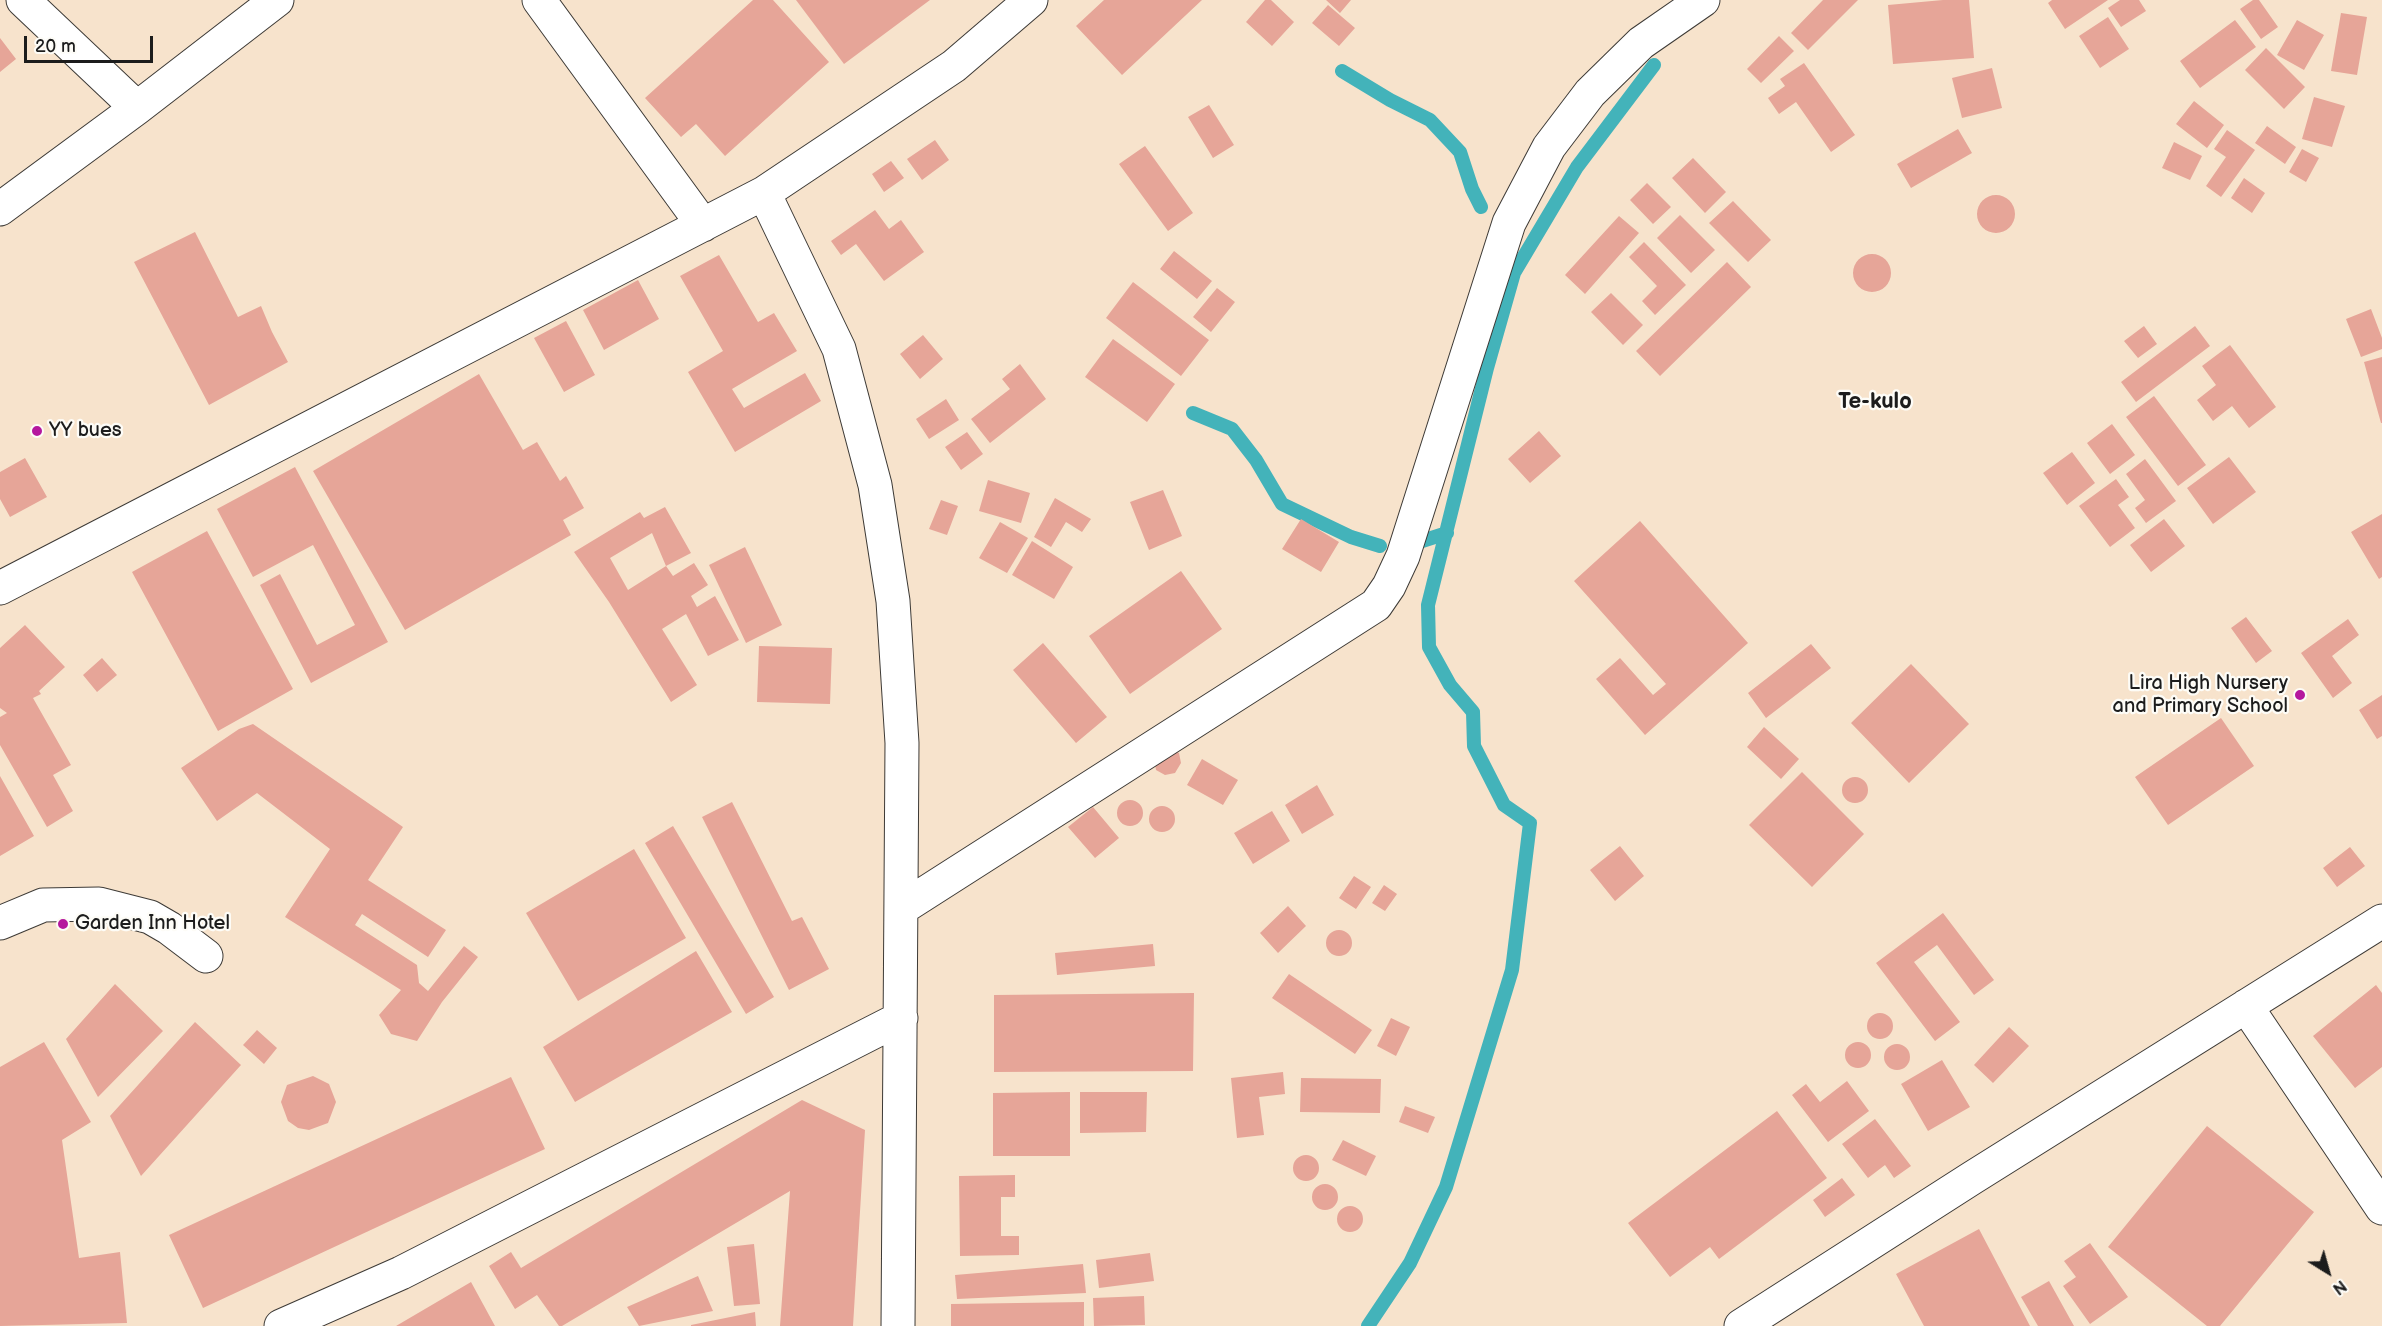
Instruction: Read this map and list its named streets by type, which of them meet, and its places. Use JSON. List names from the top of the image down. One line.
{"districts":["Te-kulo"],"places":["YY bues","Lira High Nursery and Primary School","Garden Inn Hotel"],"scale_bar":"20 m","north":"bottom right"}
